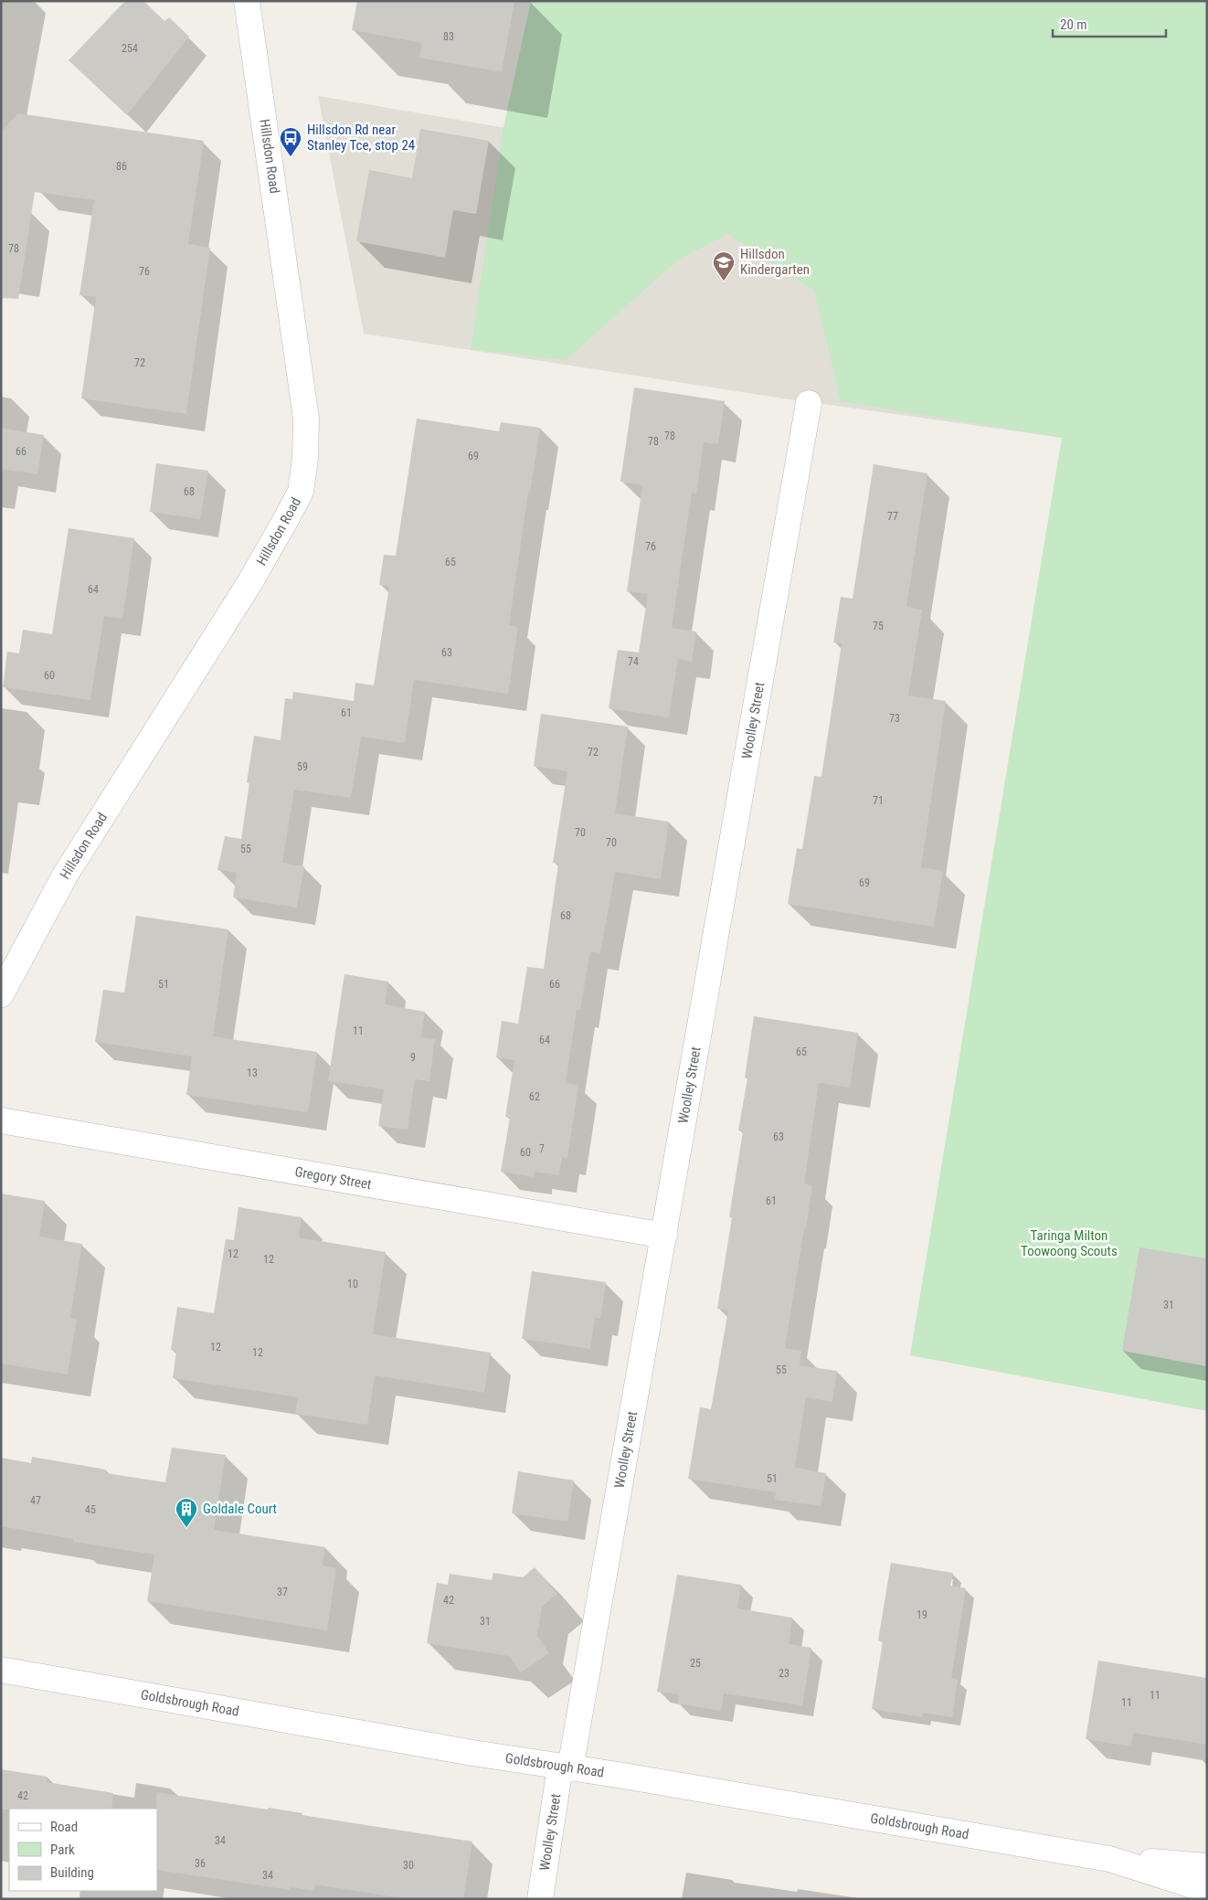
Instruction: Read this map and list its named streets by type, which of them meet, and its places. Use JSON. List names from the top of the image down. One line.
{"streets":{"street":["Hillsdon Road","Woolley Street","Gregory Street","Goldsbrough Road"]},"crossings":[["Woolley Street","Gregory Street"],["Woolley Street","Goldsbrough Road"]],"parks":["Taringa Milton Toowoong Scouts"],"places":{"bus stop":["Hillsdon Rd near Stanley Tce, stop 24"],"school or university":["Hillsdon Kindergarten"],"building":["Goldale Court"]},"house_numbers":["83","254","86","78","76","72","78","78","66","69","68","77","76","65","64","75","63","74","60","61","73","72","59","71","70","70","55","69","68","51","66","11","64","65","9","13","62","63","7","60","61","12","12","10","31","12","12","55","51","47","45","37","42","19","31","25","23","11","11","42","34","36","30","34"],"legend":["Road","Park","Building"],"scale_bar":"20 m"}
